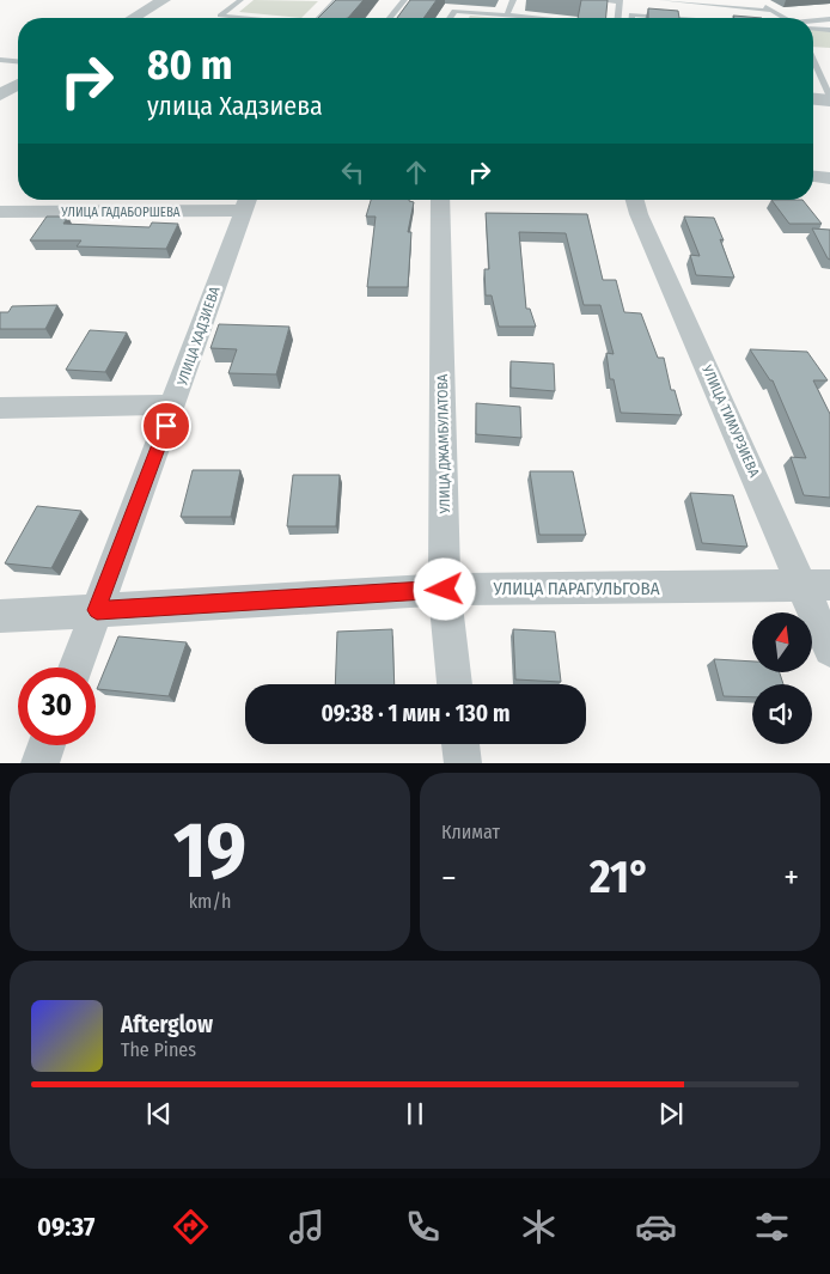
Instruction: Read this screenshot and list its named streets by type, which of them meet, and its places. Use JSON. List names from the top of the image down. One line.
{"streets":{"street":["УЛИЦА ГАДАБОРШЕВА","УЛИЦА ХАДЗИЕВА","УЛИЦА ТИМУРЗИЕВА","УЛИЦА ДЖАМБУЛАТОВА","УЛИЦА ПАРАГУЛЬГОВА"]},"crossings":[["УЛИЦА ГАДАБОРШЕВА","УЛИЦА ХАДЗИЕВА"],["УЛИЦА ХАДЗИЕВА","УЛИЦА ПАРАГУЛЬГОВА"],["УЛИЦА ТИМУРЗИЕВА","УЛИЦА ПАРАГУЛЬГОВА"],["УЛИЦА ДЖАМБУЛАТОВА","УЛИЦА ПАРАГУЛЬГОВА"]],"north":"top","page":{"turn":["80 m","улица Хадзиева"],"limit":"30","trip":"09:38 · 1 мин · 130 m","tile":[["19","km/h"],"Климат"],"heat":["−","21°","+"],"song":["Afterglow","The Pines"],"tabs":"09:37"}}
